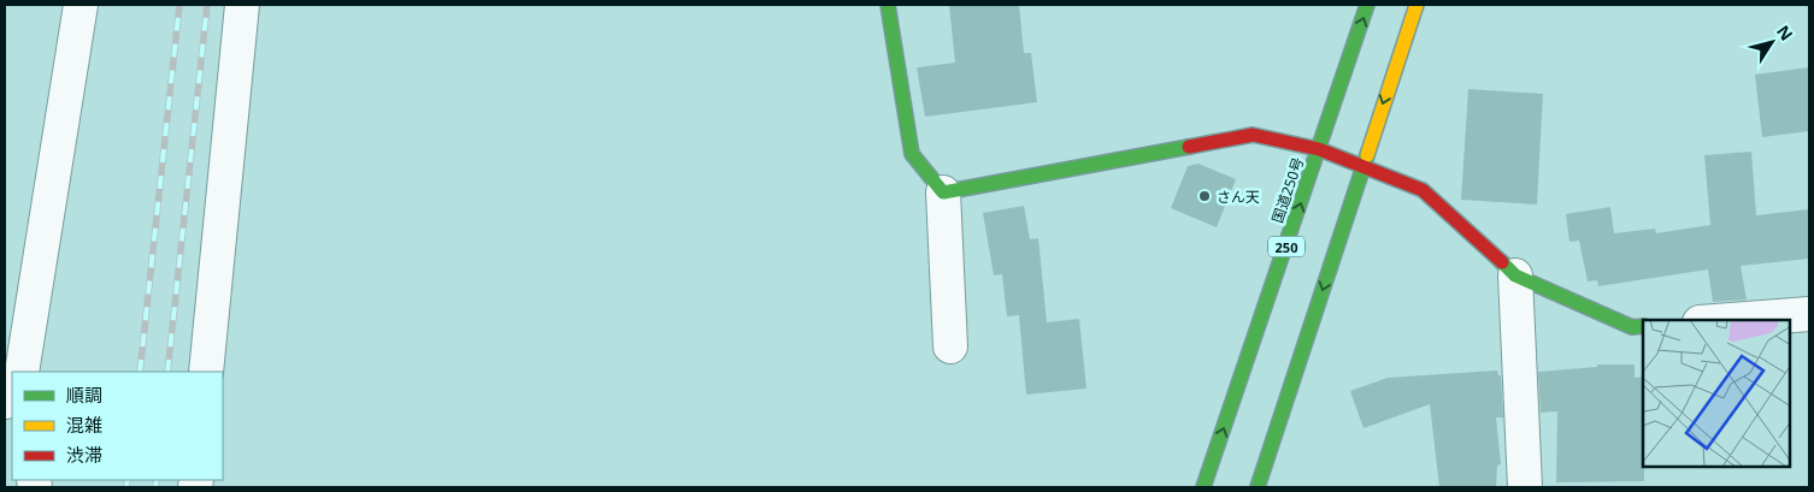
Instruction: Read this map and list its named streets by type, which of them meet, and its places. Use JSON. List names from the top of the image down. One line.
{"streets":{"main road":["国道250号","250"]},"places":["さん天"],"legend":["順調","混雑","渋滞"],"north":"top right"}
